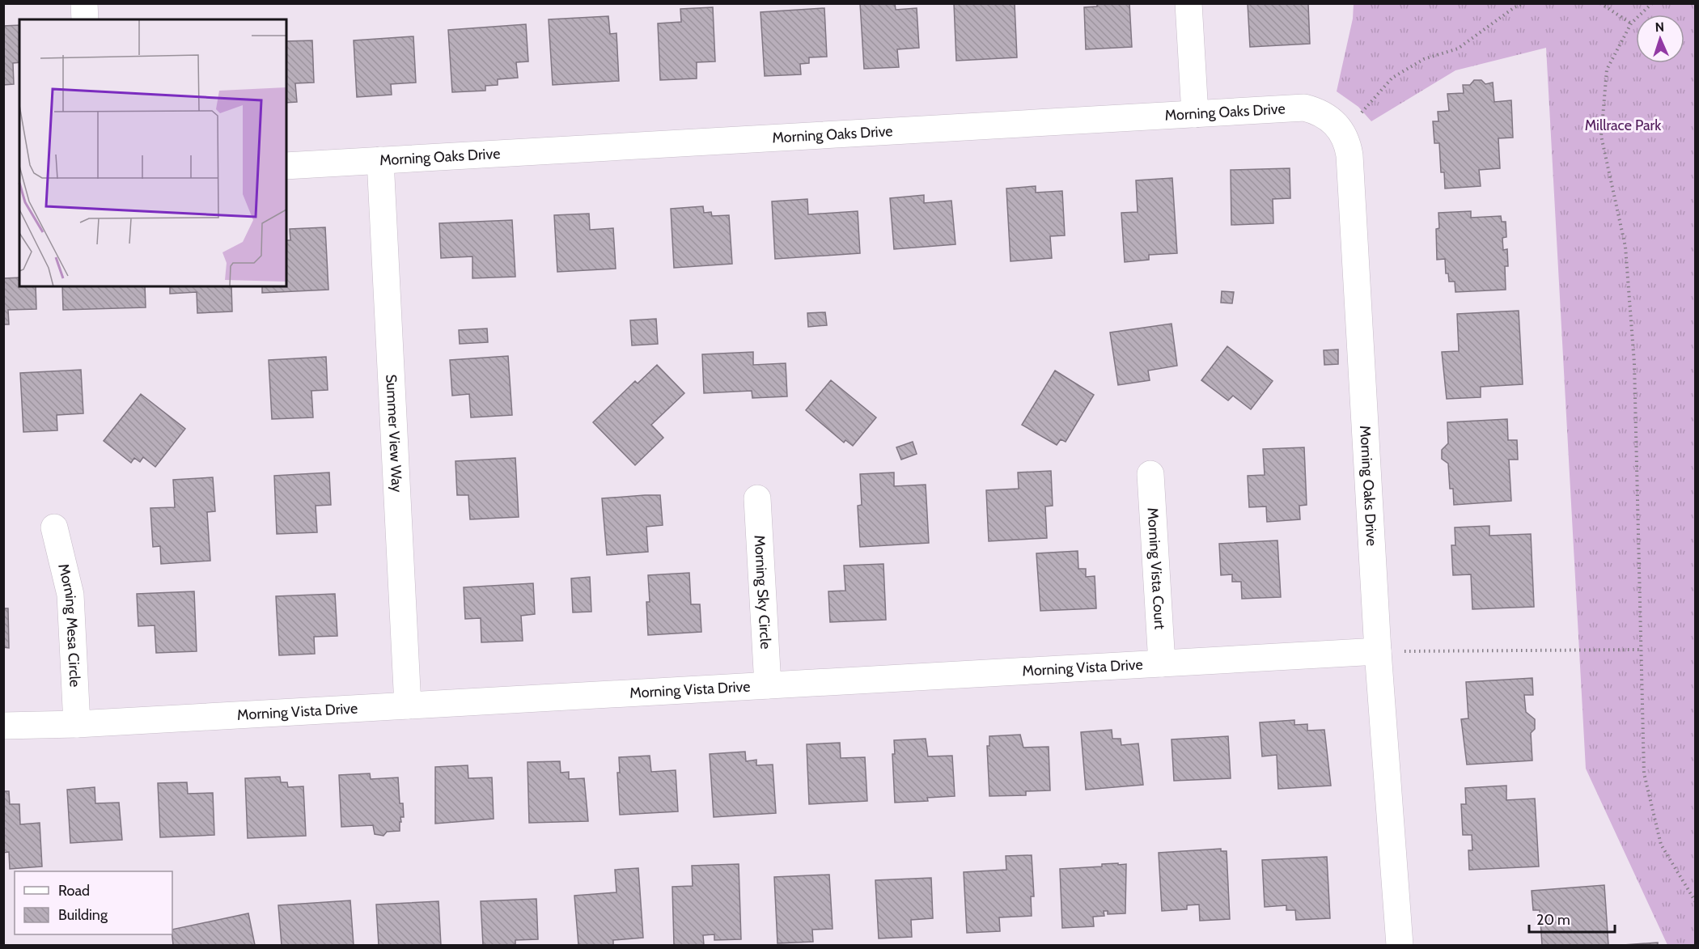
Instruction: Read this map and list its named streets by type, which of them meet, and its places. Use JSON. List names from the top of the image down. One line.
{"streets":{"street":["Morning Oaks Drive","Summer View Way","Morning Vista Court","Morning Sky Circle","Morning Mesa Circle","Morning Vista Drive"]},"crossings":[["Morning Oaks Drive","Summer View Way"],["Morning Oaks Drive","Morning Vista Drive"],["Summer View Way","Morning Vista Drive"],["Morning Vista Court","Morning Vista Drive"],["Morning Sky Circle","Morning Vista Drive"],["Morning Mesa Circle","Morning Vista Drive"]],"parks":["Millrace Park"],"legend":["Road","Building"],"scale_bar":"20 m","north":"top"}
